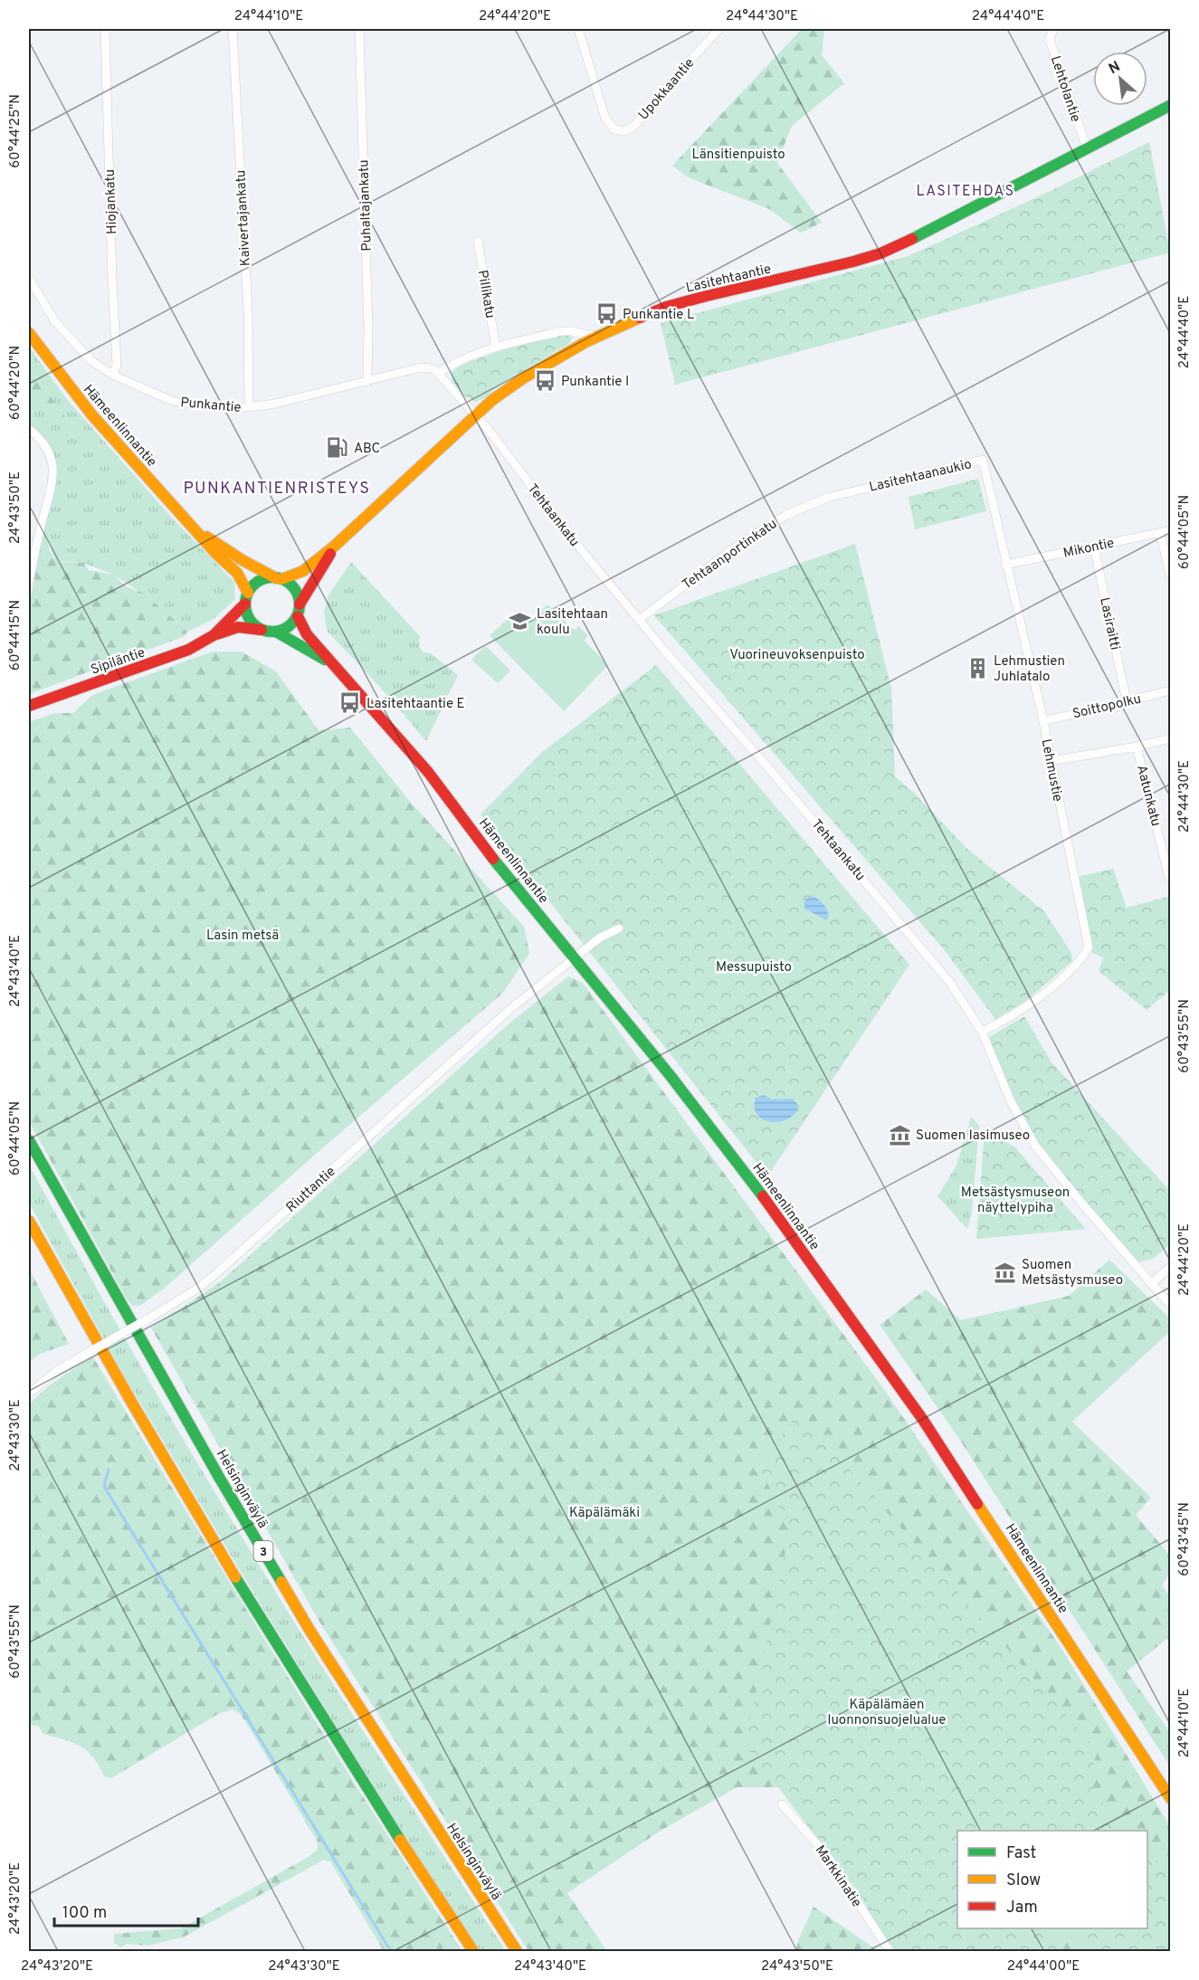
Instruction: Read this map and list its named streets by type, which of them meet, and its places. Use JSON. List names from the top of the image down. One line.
{"streets":{"main road":["Lasitehtaantie","Hämeenlinnantie","Sipiläntie","Helsinginväylä","3"],"street":["Upokkaantie","Lehtolantie","Hiojankatu","Puhaltajankatu","Kaivertajankatu","Pillikatu","Punkantie","Lasitehtaanaukio","Tehtaankatu","Mikontie","Tehtaanportinkatu","Lasiraitti","Soittopolku","Lehmustie","Aatunkatu","Riuttantie","Markkinatie"]},"crossings":[["Lehtolantie","Lasitehtaantie"],["Hiojankatu","Punkantie"],["Puhaltajankatu","Punkantie"],["Kaivertajankatu","Punkantie"],["Lasitehtaantie","Hämeenlinnantie"],["Lasitehtaantie","Tehtaankatu"],["Lasitehtaantie","Sipiläntie"],["Hämeenlinnantie","Sipiläntie"],["Hämeenlinnantie","Riuttantie"],["Lasitehtaanaukio","Tehtaanportinkatu"],["Lasitehtaanaukio","Lehmustie"],["Tehtaankatu","Tehtaanportinkatu"],["Tehtaankatu","Lehmustie"],["Mikontie","Lasiraitti"],["Mikontie","Lehmustie"],["Lasiraitti","Soittopolku"],["Soittopolku","Lehmustie"]],"districts":["LASITEHDAS","PUNKANTIENRISTEYS"],"parks":["Länsitienpuisto","Vuorineuvoksenpuisto","Lasin metsä","Messupuisto","Metsästysmuseon näyttelypiha","Käpälämäki","Käpälämäen luonnonsuojelualue"],"places":{"bus stop":["Punkantie L","Punkantie I","Lasitehtaantie E"],"fuel station":["ABC"],"school or university":["Lasitehtaan koulu"],"building":["Lehmustien Juhlatalo"],"museum":["Suomen lasimuseo","Suomen Metsästysmuseo"]},"legend":["Fast","Slow","Jam"],"scale_bar":"100 m","north":"top left","coordinates":["24°44'10\"E","24°44'20\"E","24°44'30\"E","24°44'40\"E","60°44'25\"N","60°44'20\"N","24°43'50\"E","60°44'05\"N","60°44'15\"N","24°43'40\"E","60°43'55\"N","24°43'30\"E","60°43'45\"N","24°43'20\"E","24°44'00\"E"]}
